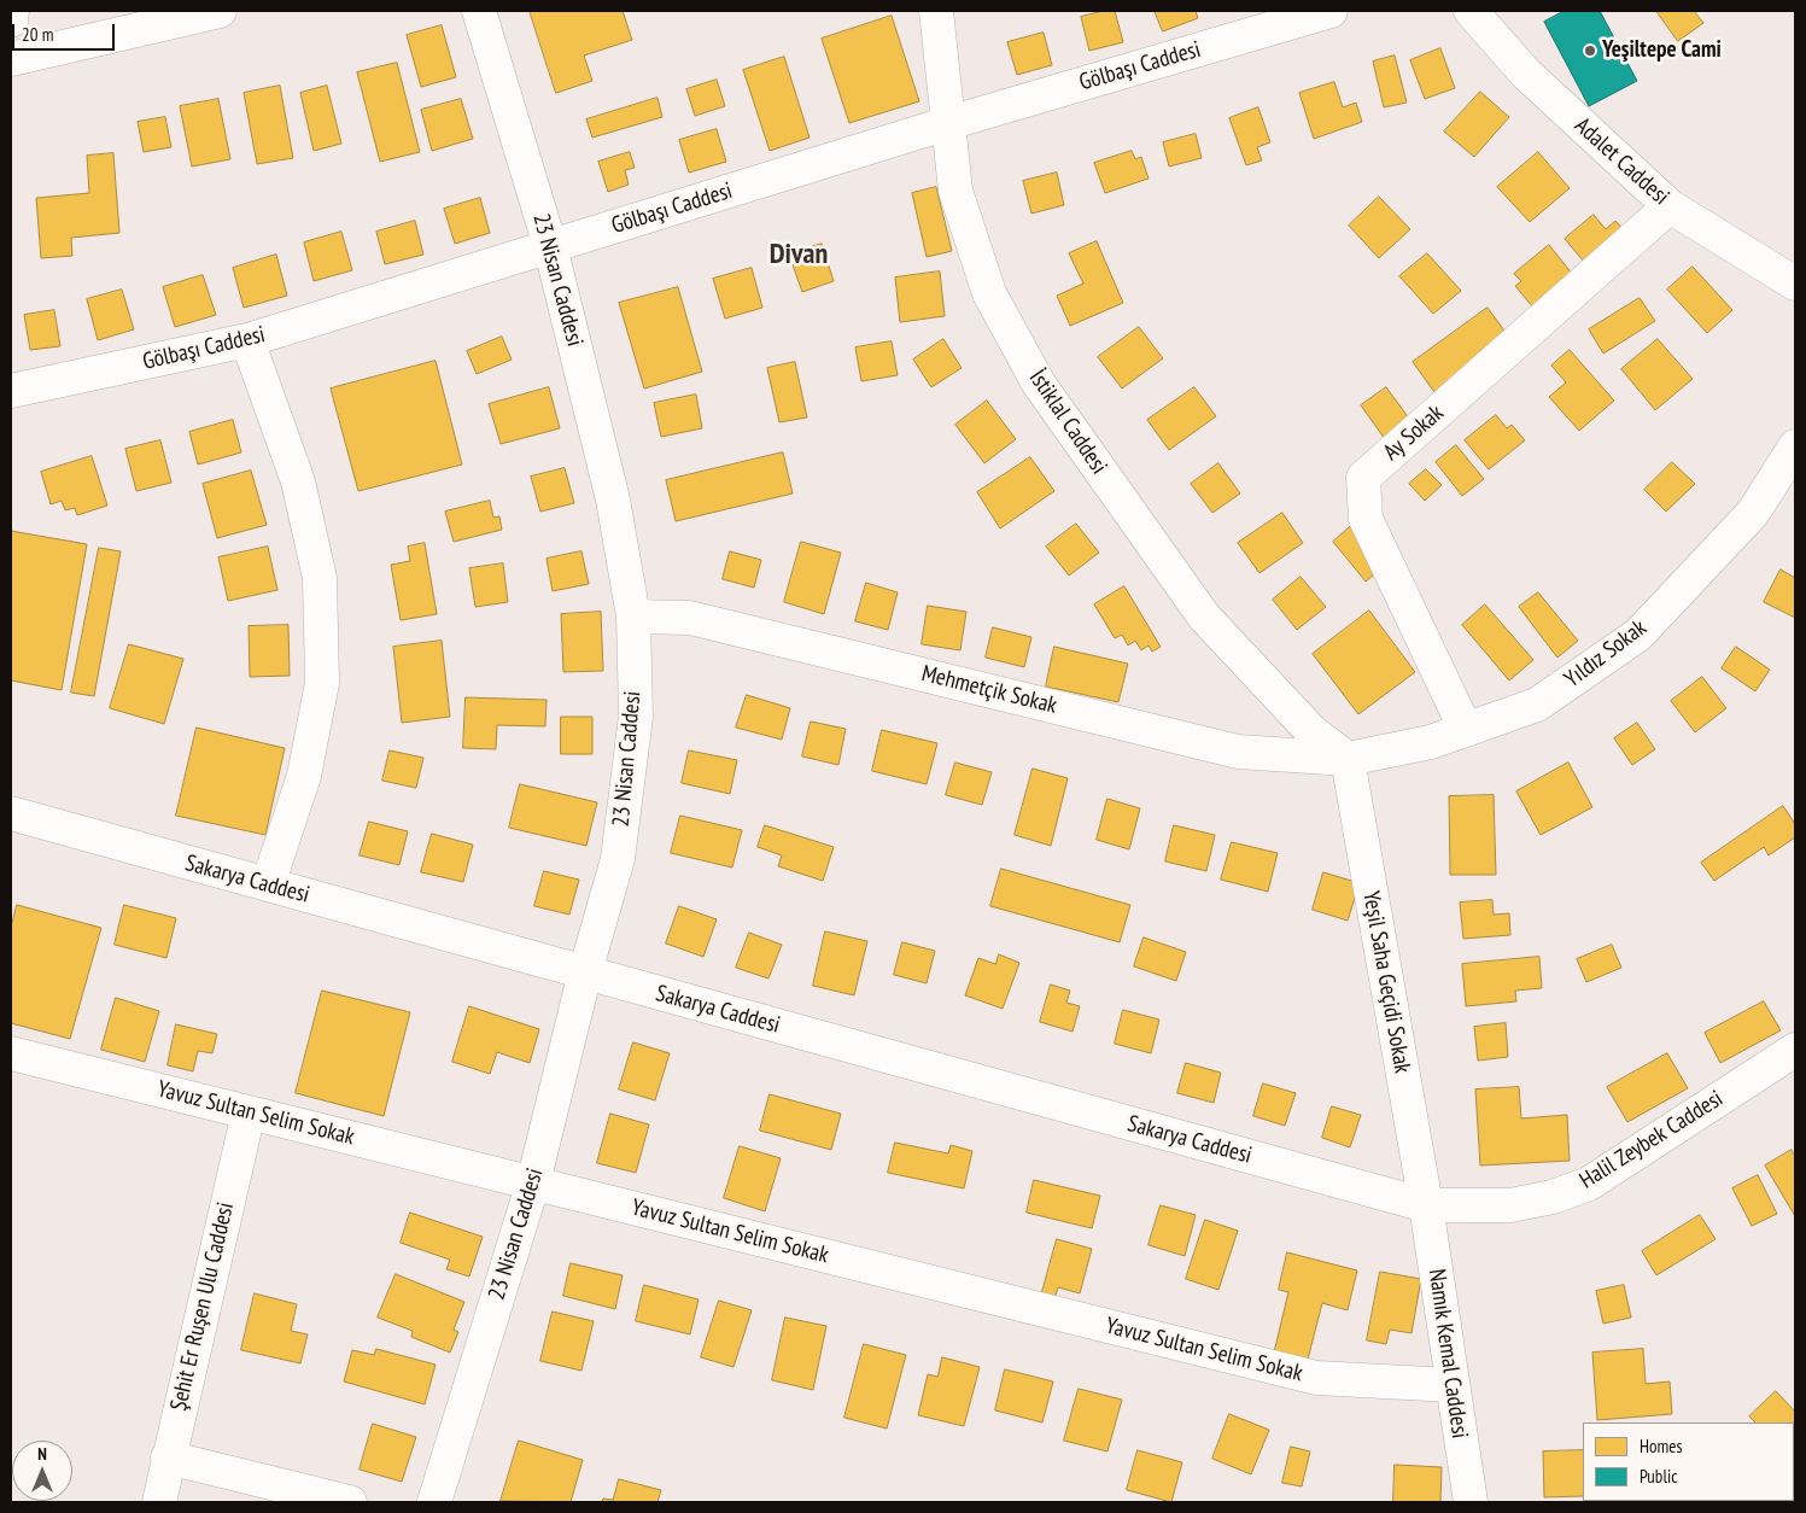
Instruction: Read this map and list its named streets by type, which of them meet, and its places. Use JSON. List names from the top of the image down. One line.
{"streets":{"street":["Gölbaşı Caddesi","Adalet Caddesi","23 Nisan Caddesi","İstiklal Caddesi","Ay Sokak","Yıldız Sokak","Mehmetçik Sokak","Sakarya Caddesi","Yeşil Saha Geçidi Sokak","Yavuz Sultan Selim Sokak","Halil Zeybek Caddesi","Şehit Er Ruşen Ulu Caddesi","Namık Kemal Caddesi"]},"crossings":[["Gölbaşı Caddesi","23 Nisan Caddesi"],["Gölbaşı Caddesi","İstiklal Caddesi"],["Adalet Caddesi","Ay Sokak"],["23 Nisan Caddesi","Mehmetçik Sokak"],["23 Nisan Caddesi","Sakarya Caddesi"],["23 Nisan Caddesi","Yavuz Sultan Selim Sokak"],["İstiklal Caddesi","Yıldız Sokak"],["İstiklal Caddesi","Mehmetçik Sokak"],["İstiklal Caddesi","Yeşil Saha Geçidi Sokak"],["Ay Sokak","Yıldız Sokak"],["Yıldız Sokak","Mehmetçik Sokak"],["Yıldız Sokak","Yeşil Saha Geçidi Sokak"],["Mehmetçik Sokak","Yeşil Saha Geçidi Sokak"],["Sakarya Caddesi","Yeşil Saha Geçidi Sokak"],["Sakarya Caddesi","Halil Zeybek Caddesi"],["Sakarya Caddesi","Namık Kemal Caddesi"],["Yeşil Saha Geçidi Sokak","Halil Zeybek Caddesi"],["Yeşil Saha Geçidi Sokak","Namık Kemal Caddesi"],["Yavuz Sultan Selim Sokak","Şehit Er Ruşen Ulu Caddesi"],["Yavuz Sultan Selim Sokak","Namık Kemal Caddesi"],["Halil Zeybek Caddesi","Namık Kemal Caddesi"]],"districts":["Divan"],"places":["Yeşiltepe Cami"],"legend":["Homes","Public"],"scale_bar":"20 m","north":"top"}
